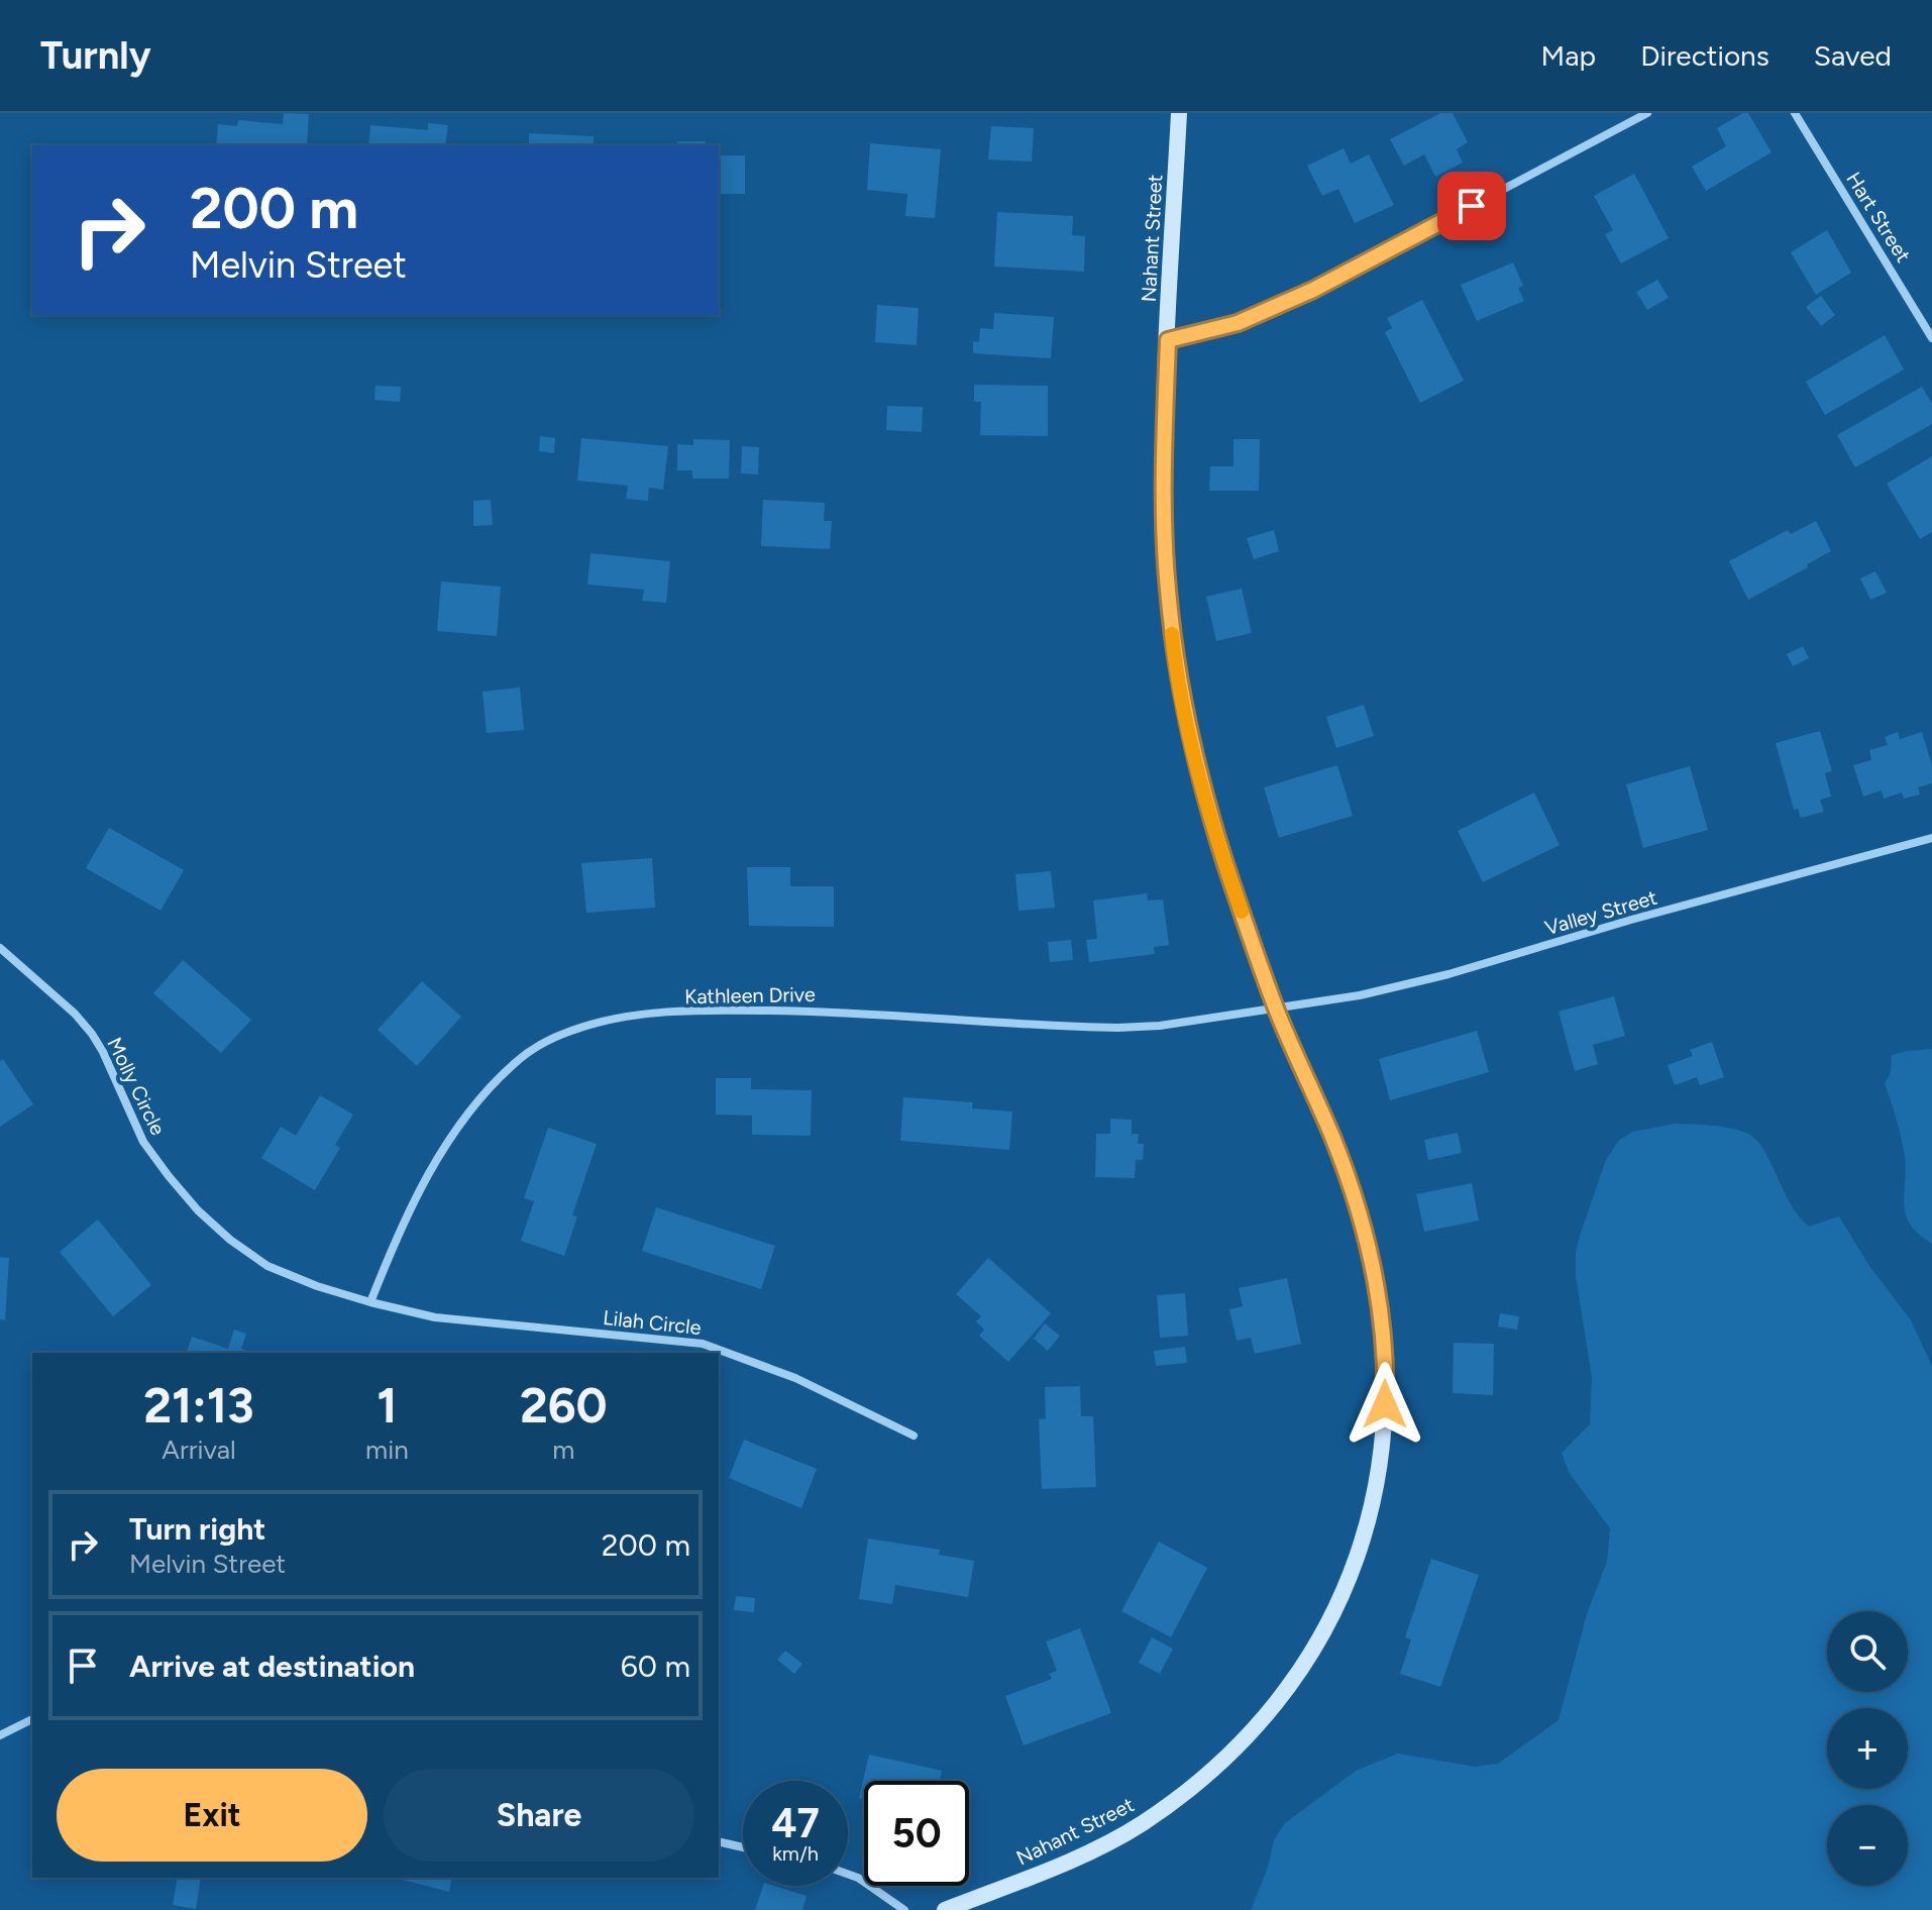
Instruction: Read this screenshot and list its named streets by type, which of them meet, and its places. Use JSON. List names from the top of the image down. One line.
{"streets":{"main road":["Nahant Street"],"street":["Hart Street","Valley Street","Kathleen Drive","Molly Circle","Lilah Circle"]},"crossings":[["Nahant Street","Valley Street"],["Nahant Street","Kathleen Drive"],["Valley Street","Kathleen Drive"],["Kathleen Drive","Molly Circle"],["Kathleen Drive","Lilah Circle"],["Molly Circle","Lilah Circle"]],"page":{"header":"Turnly","nav":["Map","Directions","Saved"],"turn":["200 m","Melvin Street"],"eta":["21:13","Arrival","1","min","260","m"],"list":[{"name":"Turn right","note":"Melvin Street","value":"200 m"},{"name":"Arrive at destination","value":"60 m"}],"map_buttons":["+","−"],"buttons":["Exit","Share"],"speed":"47 km/h","limit":"50"}}
